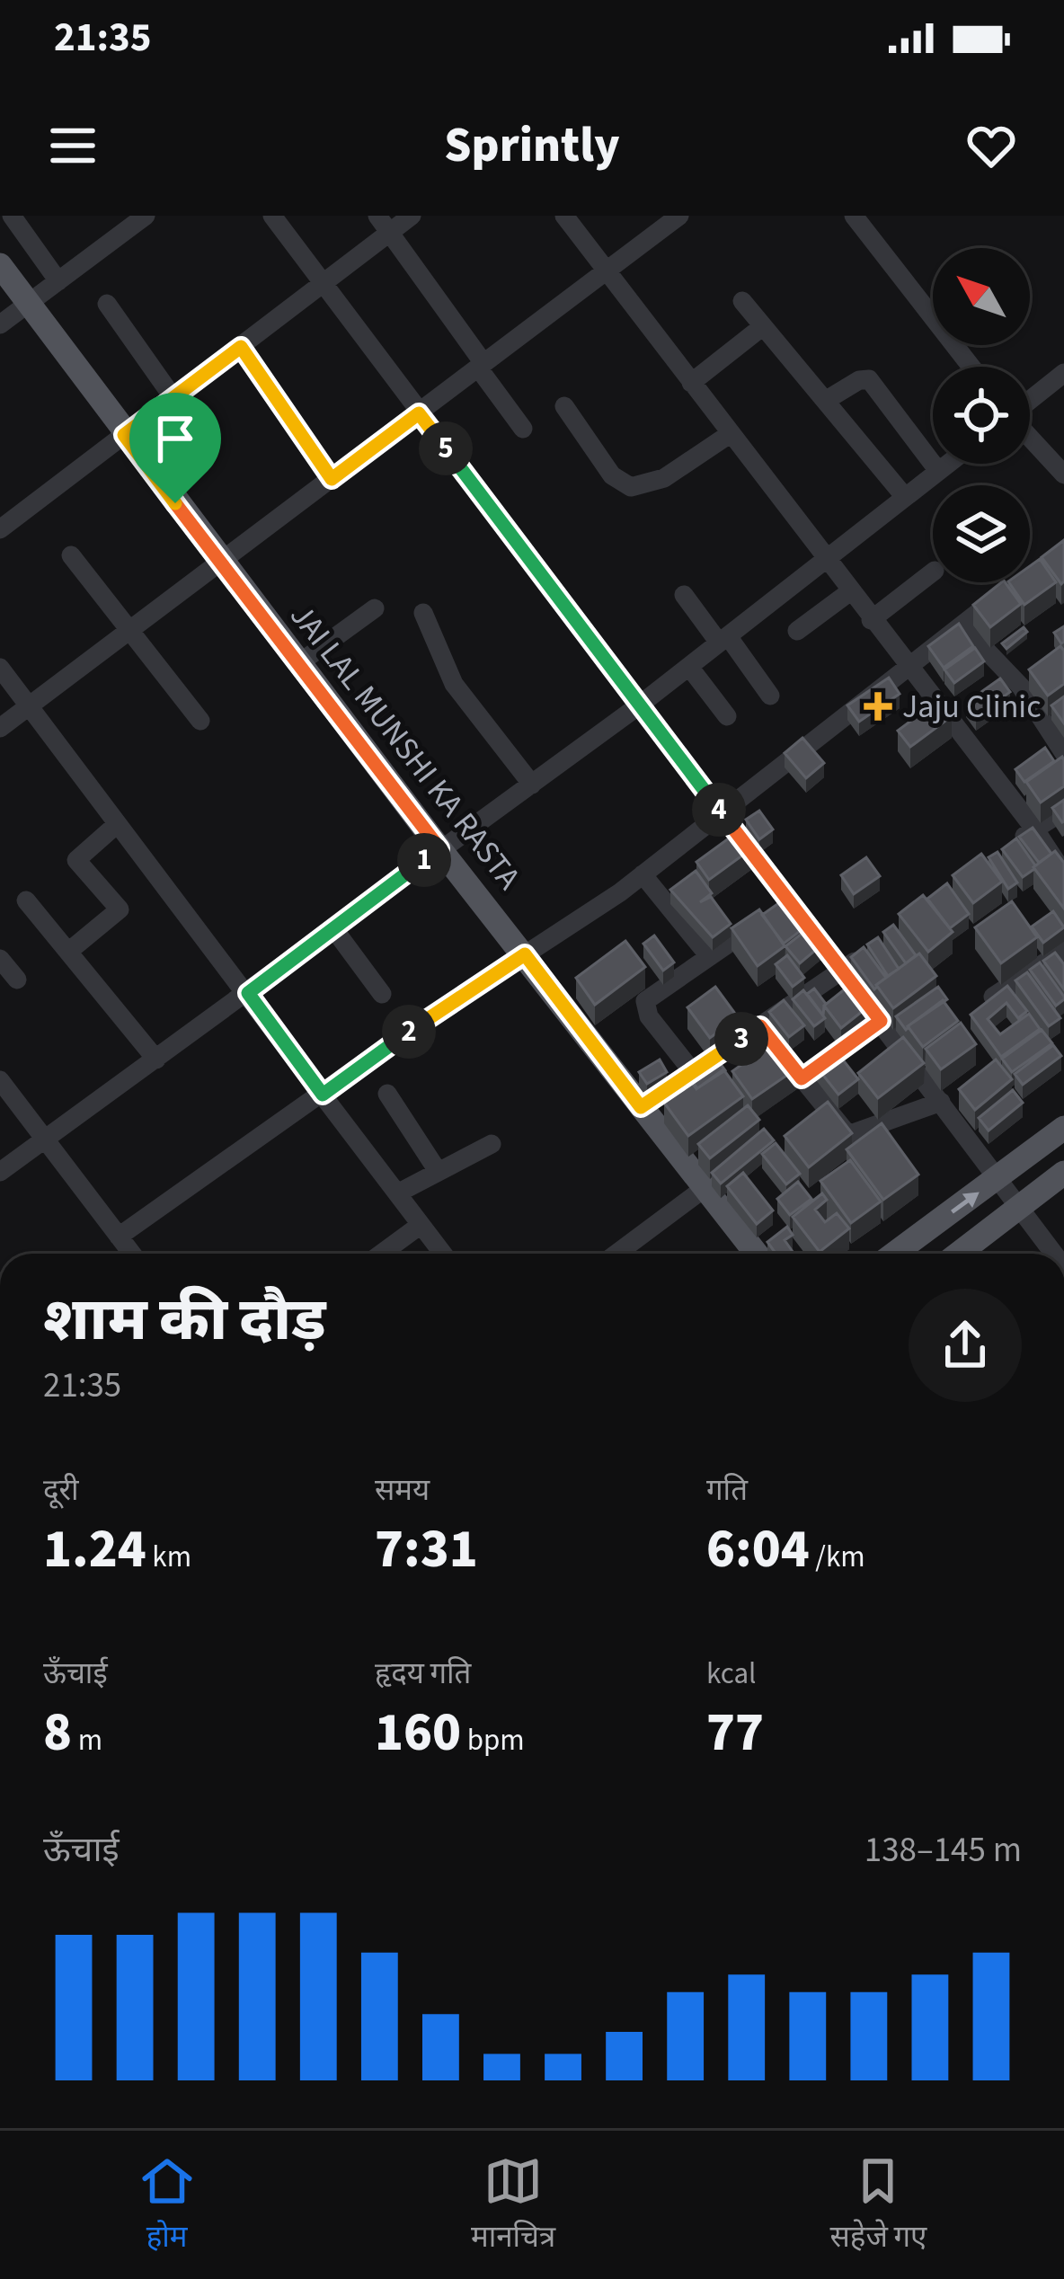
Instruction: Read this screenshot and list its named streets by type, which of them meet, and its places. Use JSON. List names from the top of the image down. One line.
{"streets":{"main road":["JAI LAL MUNSHI KA RASTA"]},"places":{"health":["Jaju Clinic"]},"north":"top left","page":{"status":"21:35","header":"Sprintly","pins":["5","4","1","2","3"],"heading":["शाम की दौड़","21:35"],"stats":[["दूरी","1.24 km"],["समय","7:31"],["गति","6:04 /km"],["ऊँचाई","8 m"],["हृदय गति","160 bpm"],["kcal","77"]],"chart":["ऊँचाई","138–145 m"],"tabs":["होम","मानचित्र","सहेजे गए"]}}
